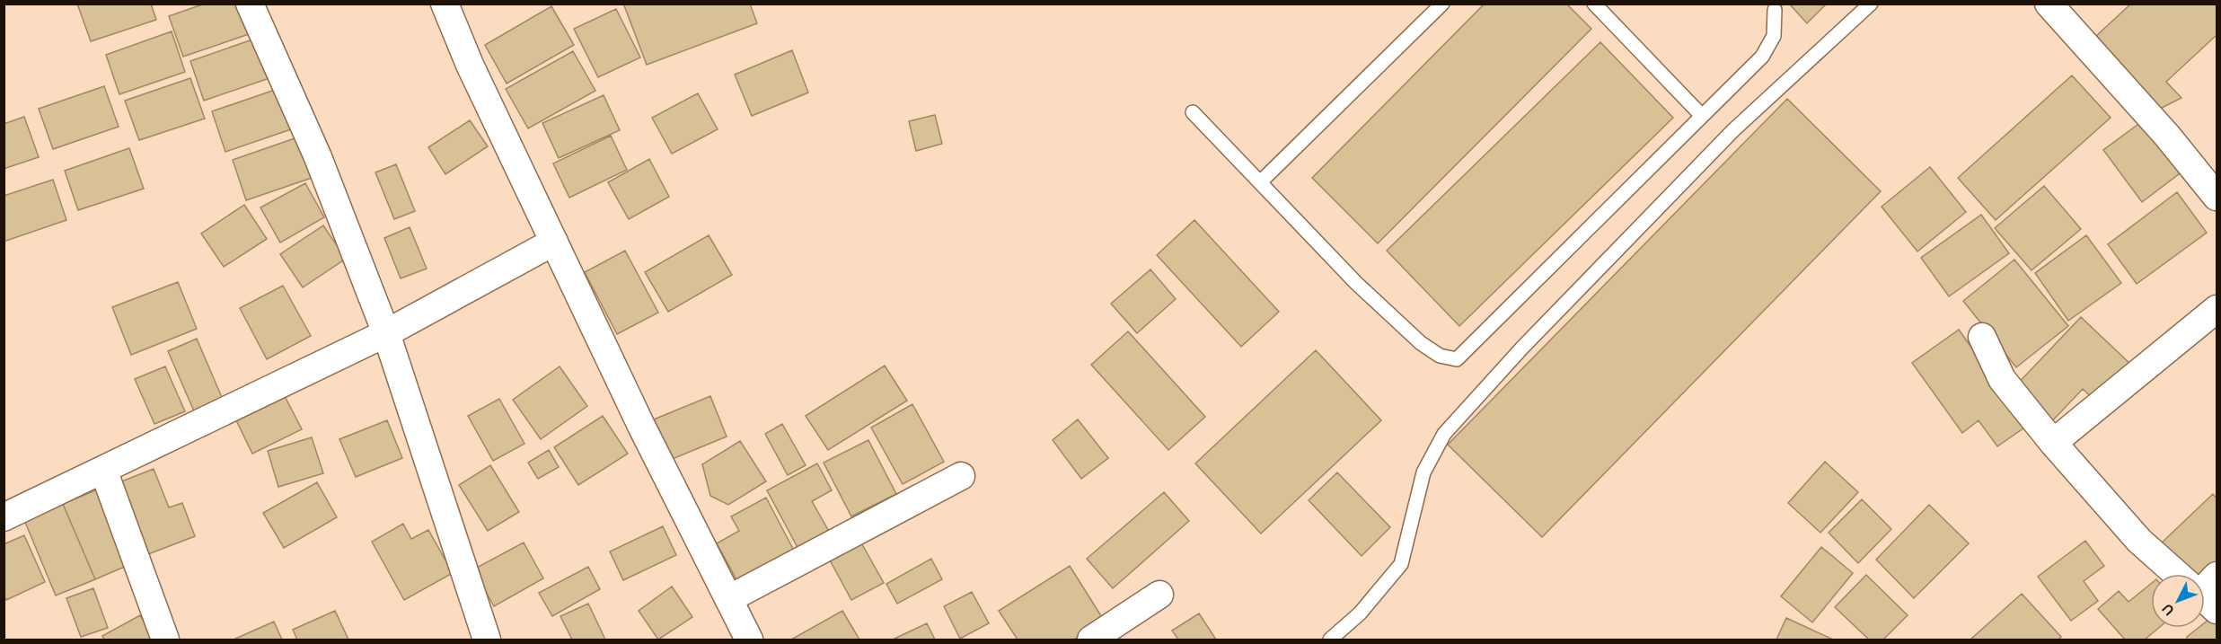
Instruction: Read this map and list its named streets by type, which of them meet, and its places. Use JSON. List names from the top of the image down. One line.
{"north":"bottom left"}
